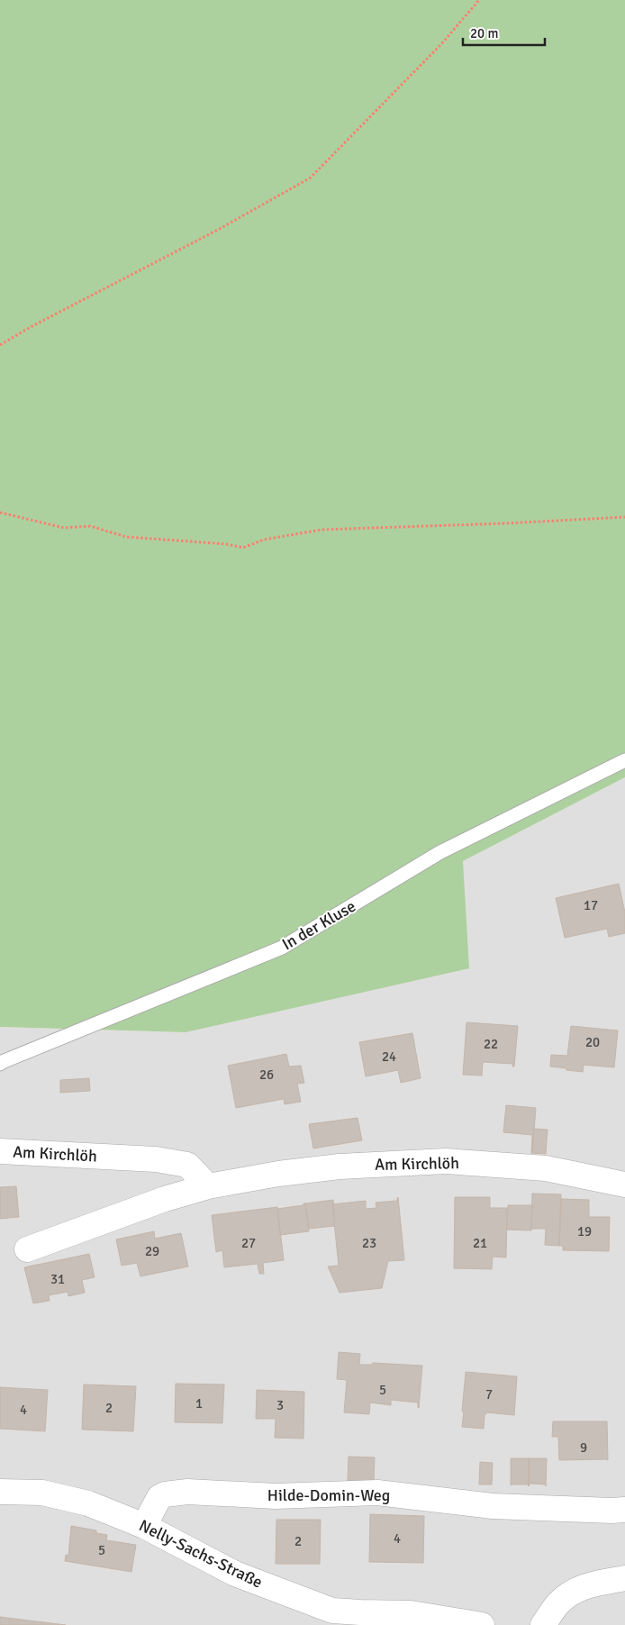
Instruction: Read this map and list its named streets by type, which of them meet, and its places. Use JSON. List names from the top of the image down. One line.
{"streets":{"street":["Am Kirchlöh","Hilde-Domin-Weg","Nelly-Sachs-Straße"],"lane":["In der Kluse"]},"crossings":[["Hilde-Domin-Weg","Nelly-Sachs-Straße"]],"house_numbers":["17","20","22","24","26","19","27","23","21","29","31","5","7","1","3","2","4","9","4","2","5"],"scale_bar":"20 m"}
